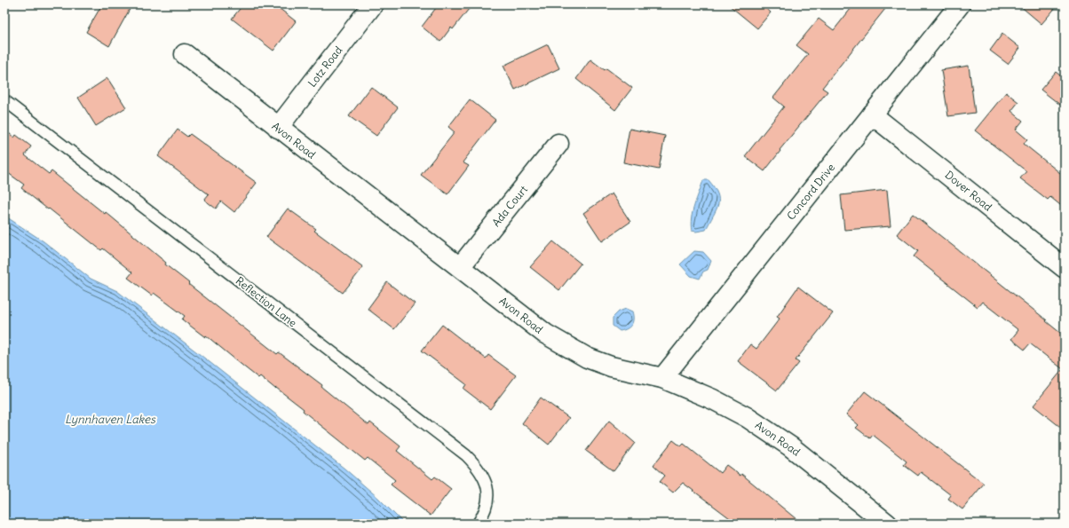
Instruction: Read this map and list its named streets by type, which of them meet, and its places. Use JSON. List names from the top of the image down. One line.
{"streets":{"street":["Lotz Road","Avon Road","Dover Road","Concord Drive","Ada Court"],"lane":["Reflection Lane"]},"crossings":[["Lotz Road","Avon Road"],["Avon Road","Concord Drive"],["Avon Road","Ada Court"],["Dover Road","Concord Drive"]],"water":["Lynnhaven Lakes"]}
